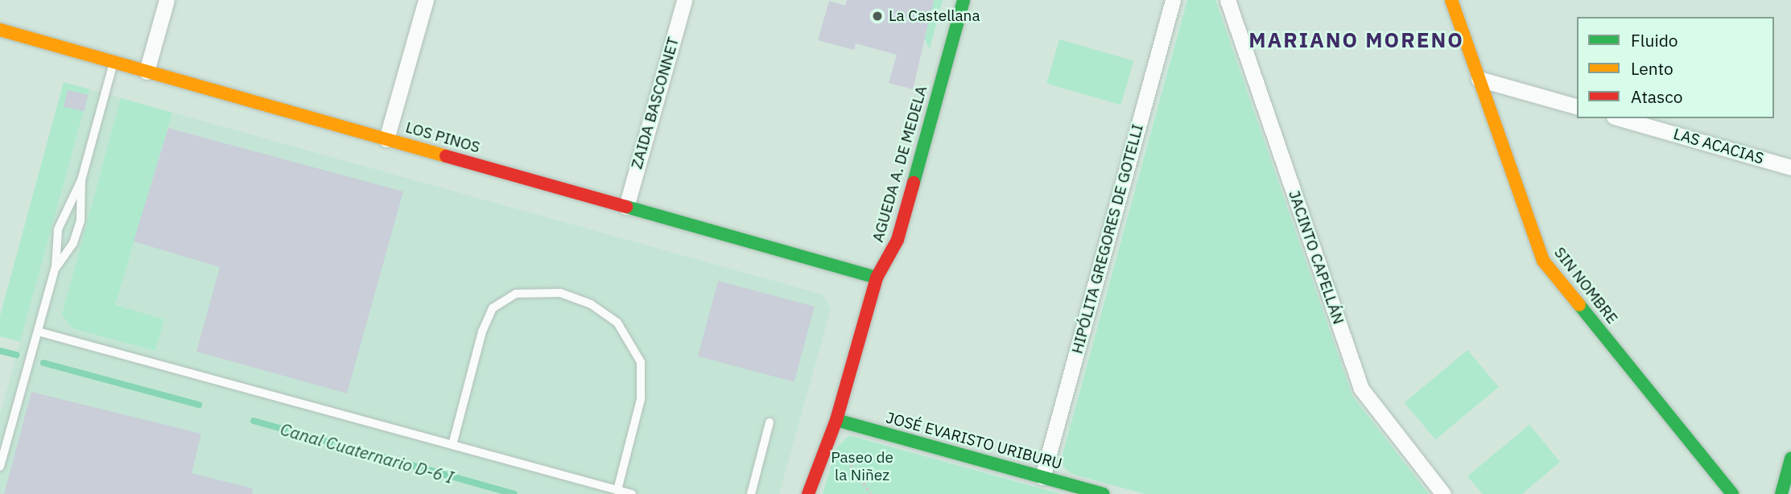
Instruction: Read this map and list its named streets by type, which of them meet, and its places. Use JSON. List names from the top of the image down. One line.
{"streets":{"street":["ZAIDA BASCONNET","LOS PINOS","LAS ACACIAS","AGUEDA A. DE MEDELA","HIPÓLITA GREGORES DE GOTELLI","JACINTO CAPELLÁN","SIN NOMBRE","JOSÉ EVARISTO URIBURU"]},"crossings":[["ZAIDA BASCONNET","LOS PINOS"],["LOS PINOS","AGUEDA A. DE MEDELA"],["AGUEDA A. DE MEDELA","JOSÉ EVARISTO URIBURU"],["HIPÓLITA GREGORES DE GOTELLI","JOSÉ EVARISTO URIBURU"]],"districts":["MARIANO MORENO"],"water":["Canal Cuaternario D-6 I"],"parks":["Paseo de la Niñez"],"places":["La Castellana"],"legend":["Fluido","Lento","Atasco"]}
